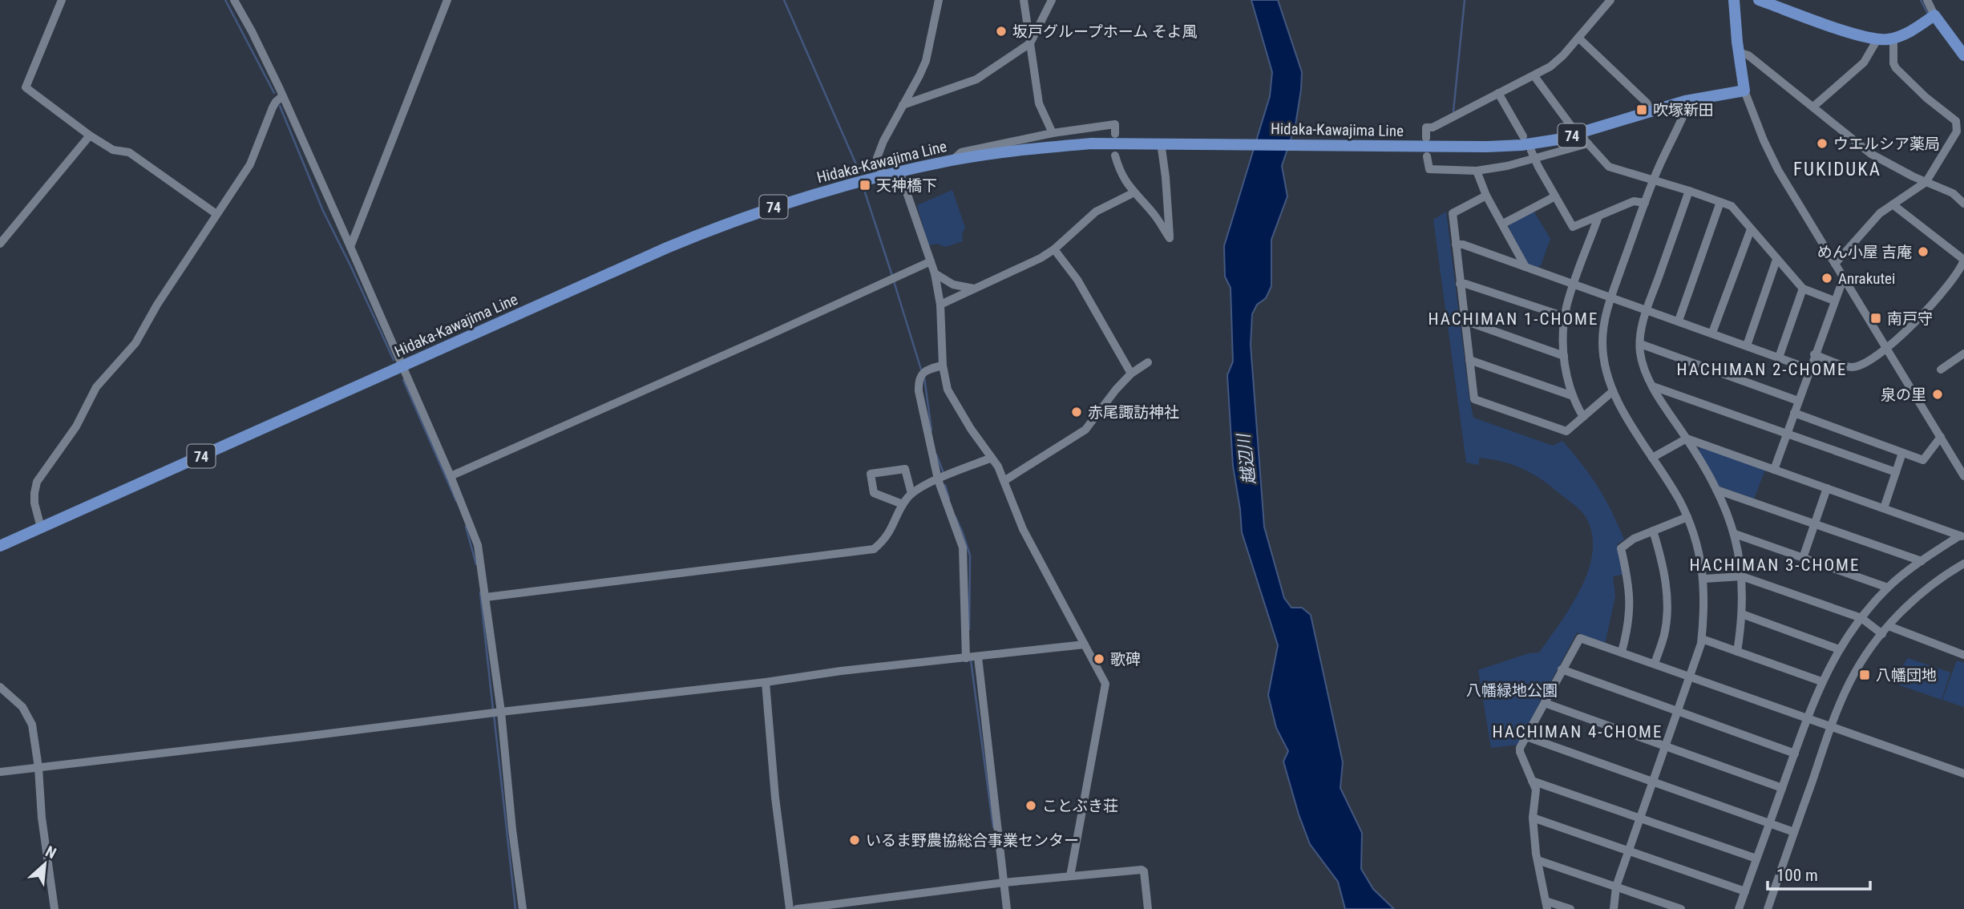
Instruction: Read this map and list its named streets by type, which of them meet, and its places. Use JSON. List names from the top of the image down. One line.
{"streets":{"main road":["Hidaka-Kawajima Line","74"]},"districts":["FUKIDUKA","HACHIMAN 1-CHOME","HACHIMAN 2-CHOME","HACHIMAN 3-CHOME","HACHIMAN 4-CHOME"],"water":["越辺川"],"parks":["八幡緑地公園"],"places":{"other":["坂戸グループホーム そよ風","ウエルシア薬局","めん小屋 吉庵","Anrakutei","泉の里","赤尾諏訪神社","歌碑","ことぶき荘","いるま野農協総合事業センター"],"transit":["吹塚新田","天神橋下","南戸守","八幡団地"]},"scale_bar":"100 m","north":"top right"}
